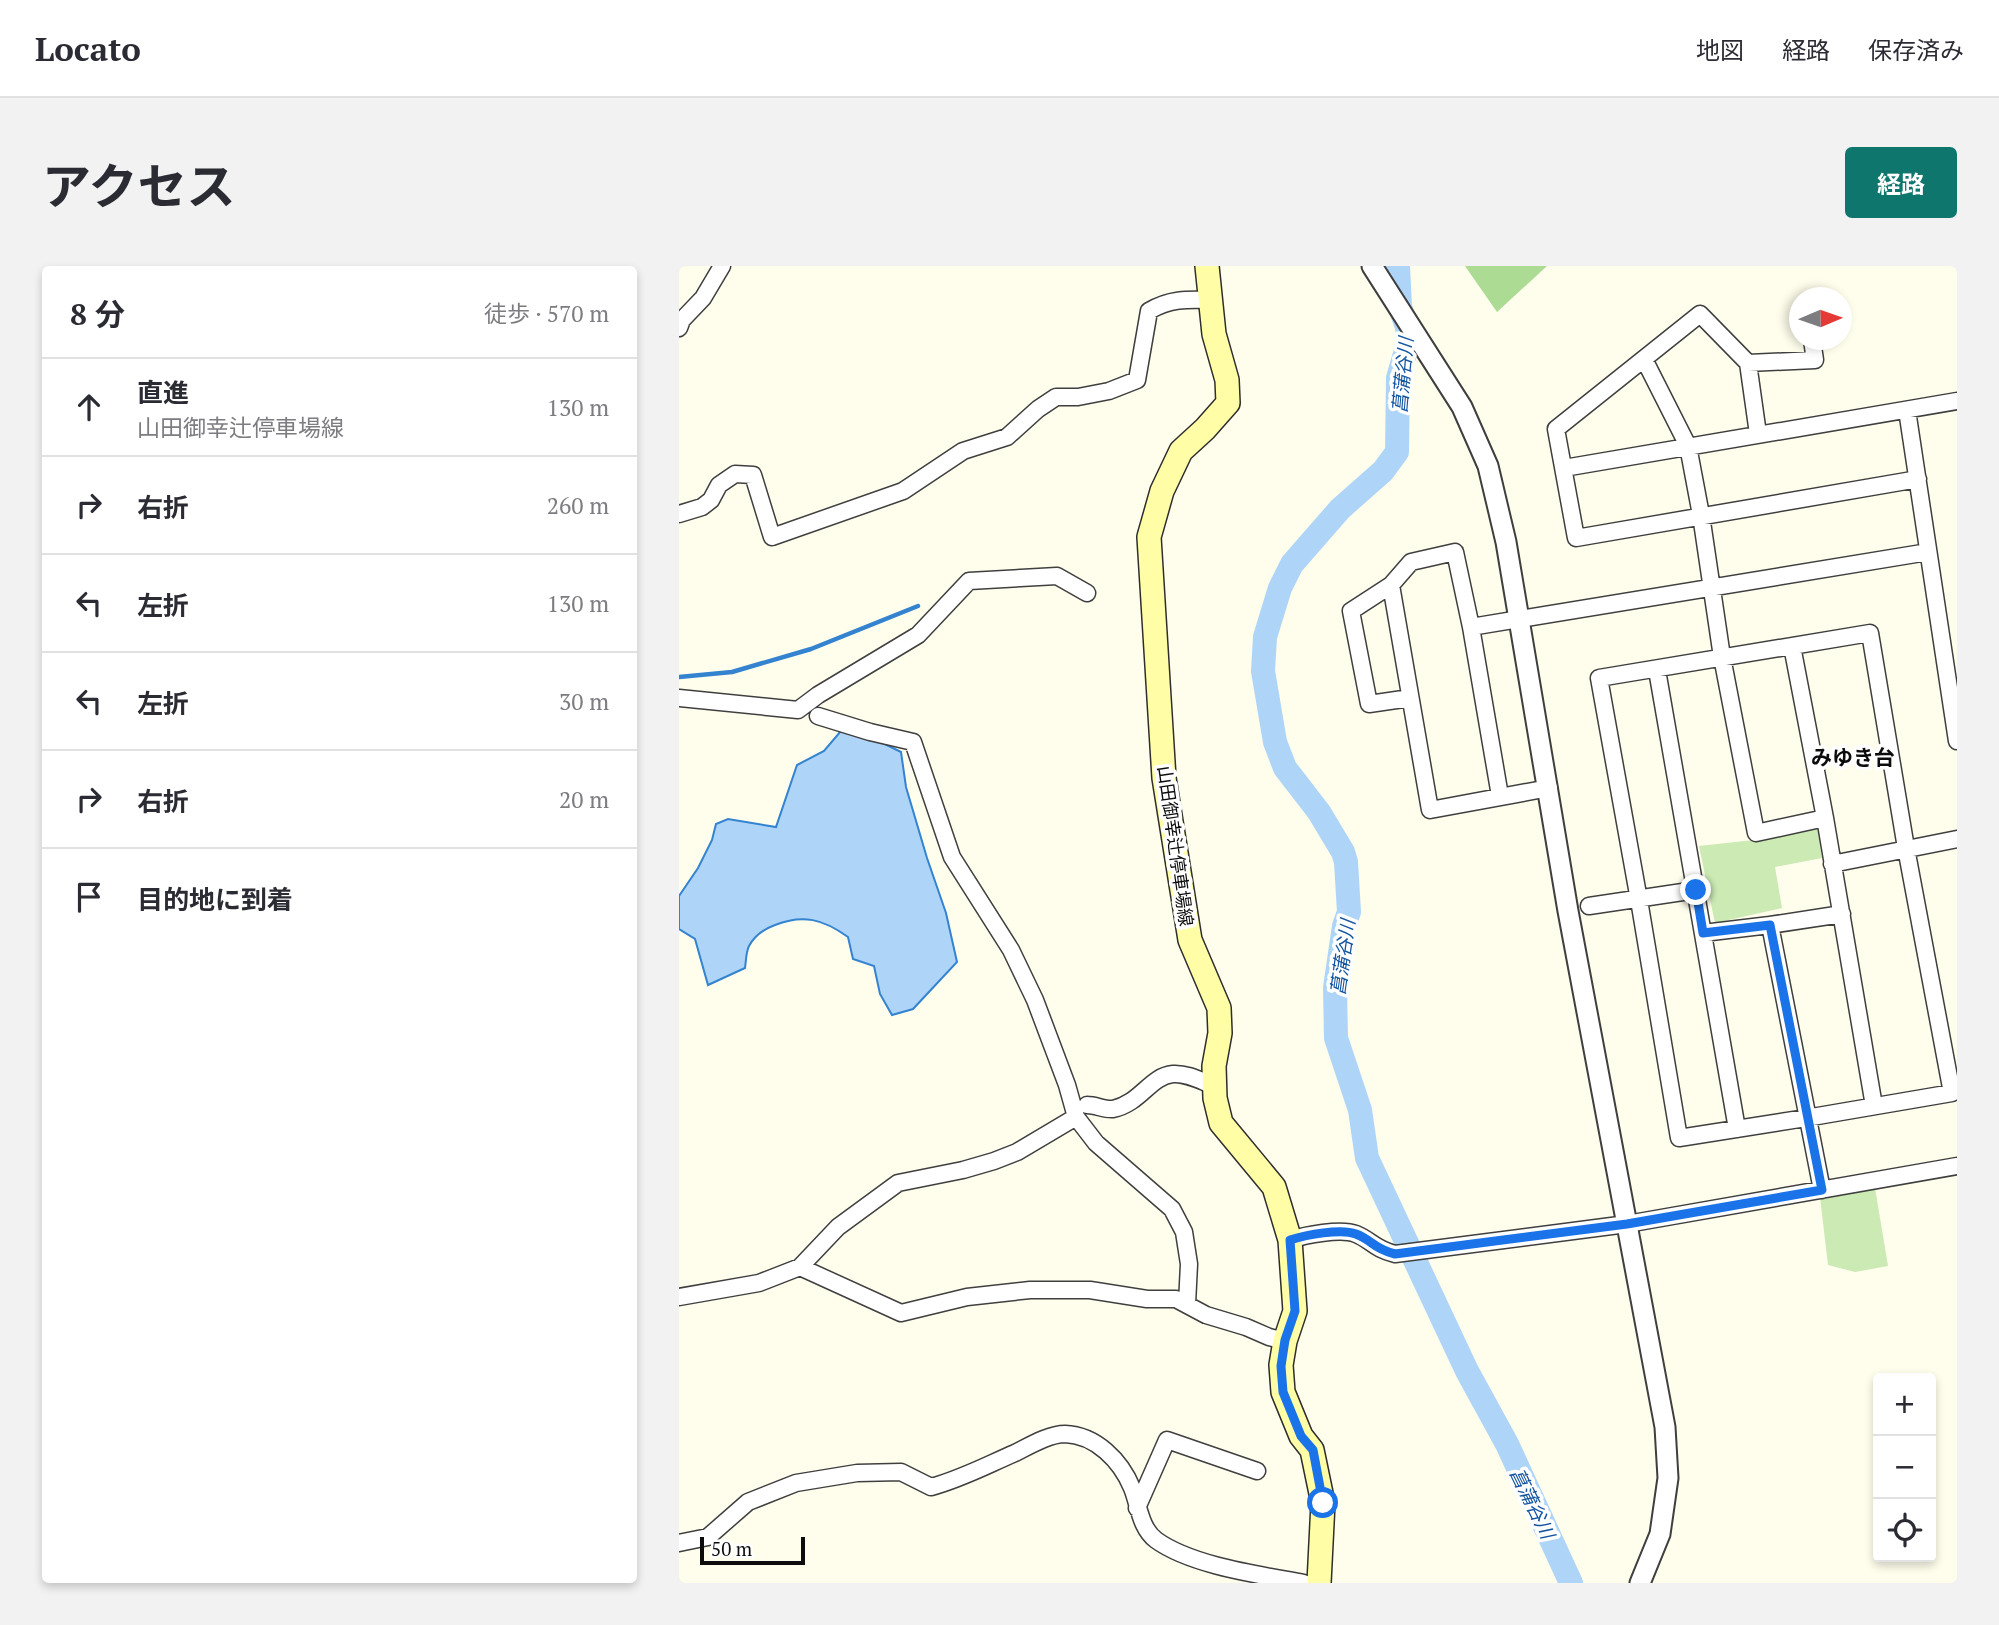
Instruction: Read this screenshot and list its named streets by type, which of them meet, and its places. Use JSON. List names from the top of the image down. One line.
{"streets":{"main road":["山田御幸辻停車場線"]},"districts":["みゆき台"],"water":["菖蒲谷川"],"scale_bar":"50 m","north":"right","page":{"header":"Locato","nav":["地図","経路","保存済み"],"title":"アクセス","buttons":"経路","heading":["8 分","徒歩 · 570 m"],"list":[["直進","山田御幸辻停車場線","130 m"],["右折","260 m"],["左折","130 m"],["左折","30 m"],["右折","20 m"],"目的地に到着"],"map_buttons":["+","−"],"scale":"50 m"}}
